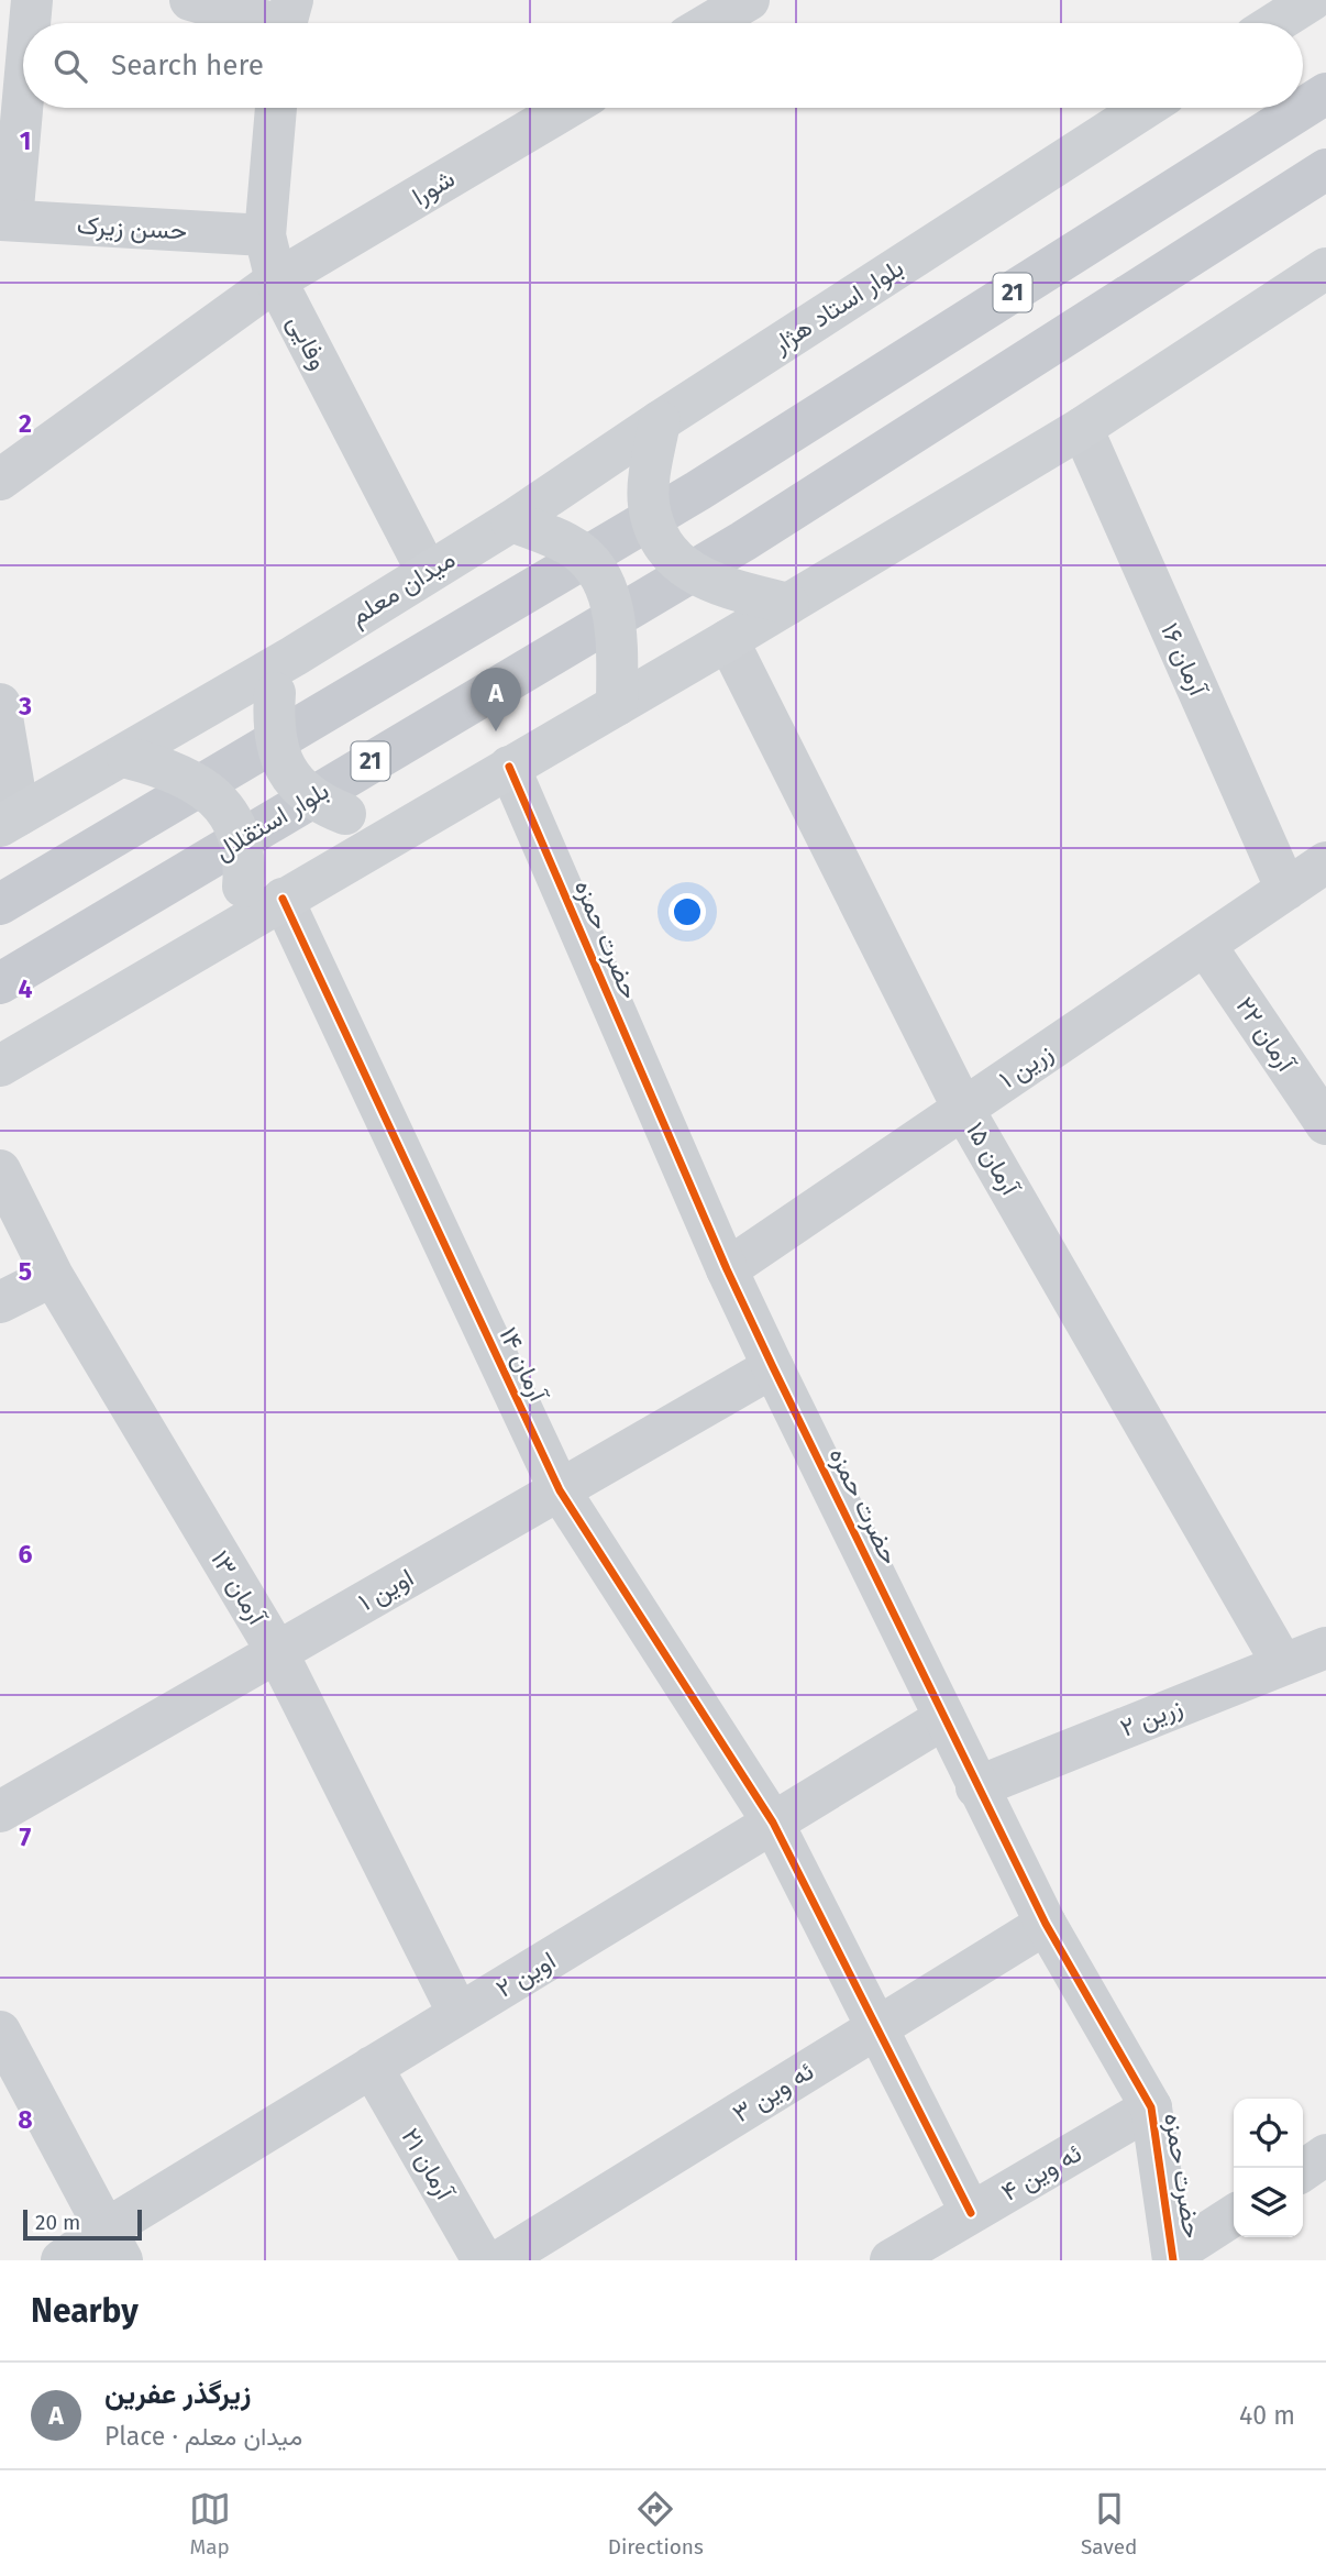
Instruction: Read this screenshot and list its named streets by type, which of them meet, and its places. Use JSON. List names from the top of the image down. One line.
{"streets":{"main road":["21","بلوار استاد هژار","میدان معلم","بلوار استقلال"],"street":["شورا","حسن زیرک","وفایی","آرمان ۱۶","حضرت حمزه","آرمان ۲۲","زرین ۱","آرمان ۱۵","آرمان ۱۴","آرمان ۱۳","اوین ۱","زرین ۲","اوین ۲","ئه وین ۳","آرمان ۲۱","ئه وین ۴"]},"crossings":[["شورا","وفایی"],["حسن زیرک","وفایی"],["21","میدان معلم"],["بلوار استاد هژار","میدان معلم"],["وفایی","میدان معلم"],["آرمان ۱۶","زرین ۱"],["حضرت حمزه","زرین ۱"],["حضرت حمزه","اوین ۱"],["حضرت حمزه","زرین ۲"],["حضرت حمزه","اوین ۲"],["حضرت حمزه","ئه وین ۳"],["حضرت حمزه","ئه وین ۴"],["آرمان ۲۲","زرین ۱"],["زرین ۱","آرمان ۱۵"],["آرمان ۱۵","زرین ۲"],["آرمان ۱۴","اوین ۱"],["آرمان ۱۴","اوین ۲"],["آرمان ۱۴","ئه وین ۳"],["آرمان ۱۴","ئه وین ۴"],["آرمان ۱۳","اوین ۱"],["آرمان ۱۳","اوین ۲"],["اوین ۲","آرمان ۲۱"]],"scale_bar":"20 m","page":{"search":"Search here","pins":"A","scale":"20 m","heading":"Nearby","list":[{"mark":"A","name":"زیرگذر عفرین","note":"Place · میدان معلم","value":"40 m"}],"nav":["Map","Directions","Saved"]},"grid":{"rows":["1","2","3","4","5","6","7","8"]}}
